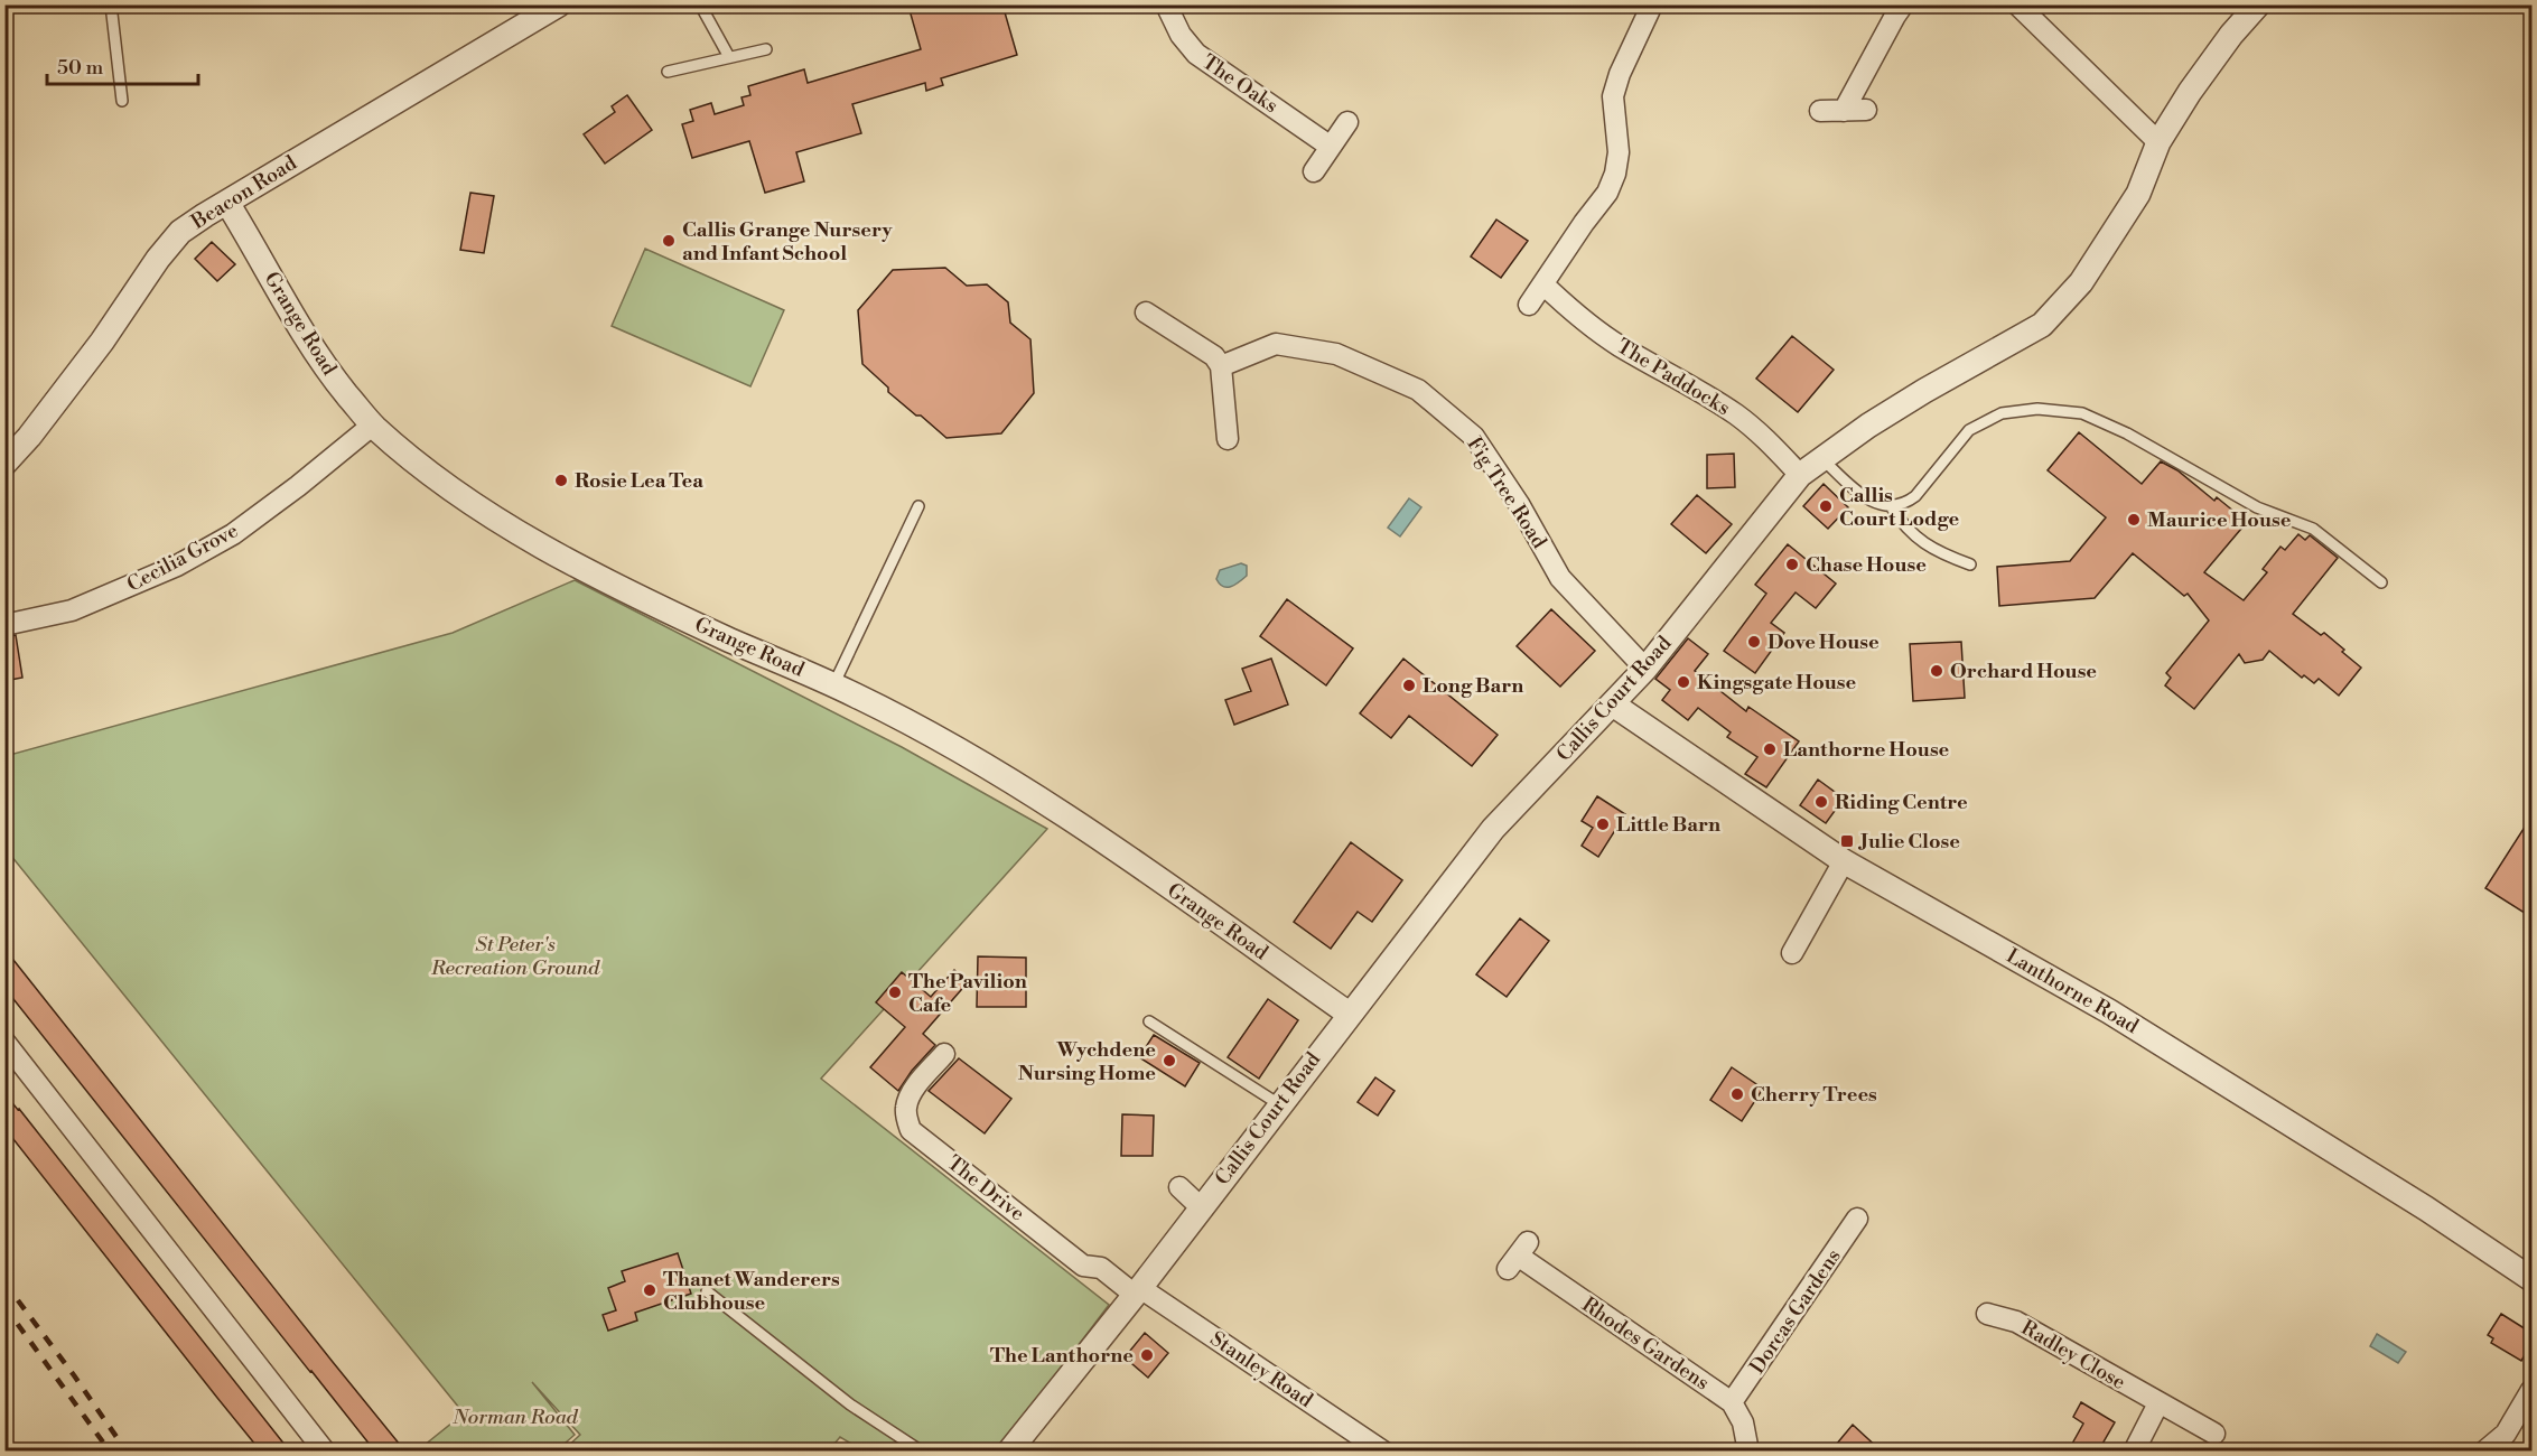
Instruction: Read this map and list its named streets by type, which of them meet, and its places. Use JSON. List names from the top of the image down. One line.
{"streets":{"street":["The Oaks","Beacon Road","Grange Road","The Paddocks","Fig Tree Road","Cecilia Grove","Callis Court Road","Lanthorne Road","The Drive","Dorcas Gardens","Rhodes Gardens","Radley Close","Stanley Road"]},"crossings":[["Beacon Road","Grange Road"],["Grange Road","Cecilia Grove"],["Grange Road","Callis Court Road"],["The Paddocks","Callis Court Road"],["Fig Tree Road","Callis Court Road"],["Callis Court Road","Lanthorne Road"],["Callis Court Road","The Drive"],["Callis Court Road","Stanley Road"],["The Drive","Stanley Road"],["Dorcas Gardens","Rhodes Gardens"]],"parks":["St Peter's Recreation Ground","Norman Road"],"places":{"other":["Callis Grange Nursery and Infant School","Rosie Lea Tea","Callis Court Lodge","Maurice House","Chase House","Dove House","Orchard House","Kingsgate House","Long Barn","Lanthorne House","Riding Centre","Little Barn","The Pavilion Cafe","Wychdene Nursing Home","Cherry Trees","Thanet Wanderers Clubhouse","The Lanthorne"],"transit":["Julie Close"]},"scale_bar":"50 m"}
